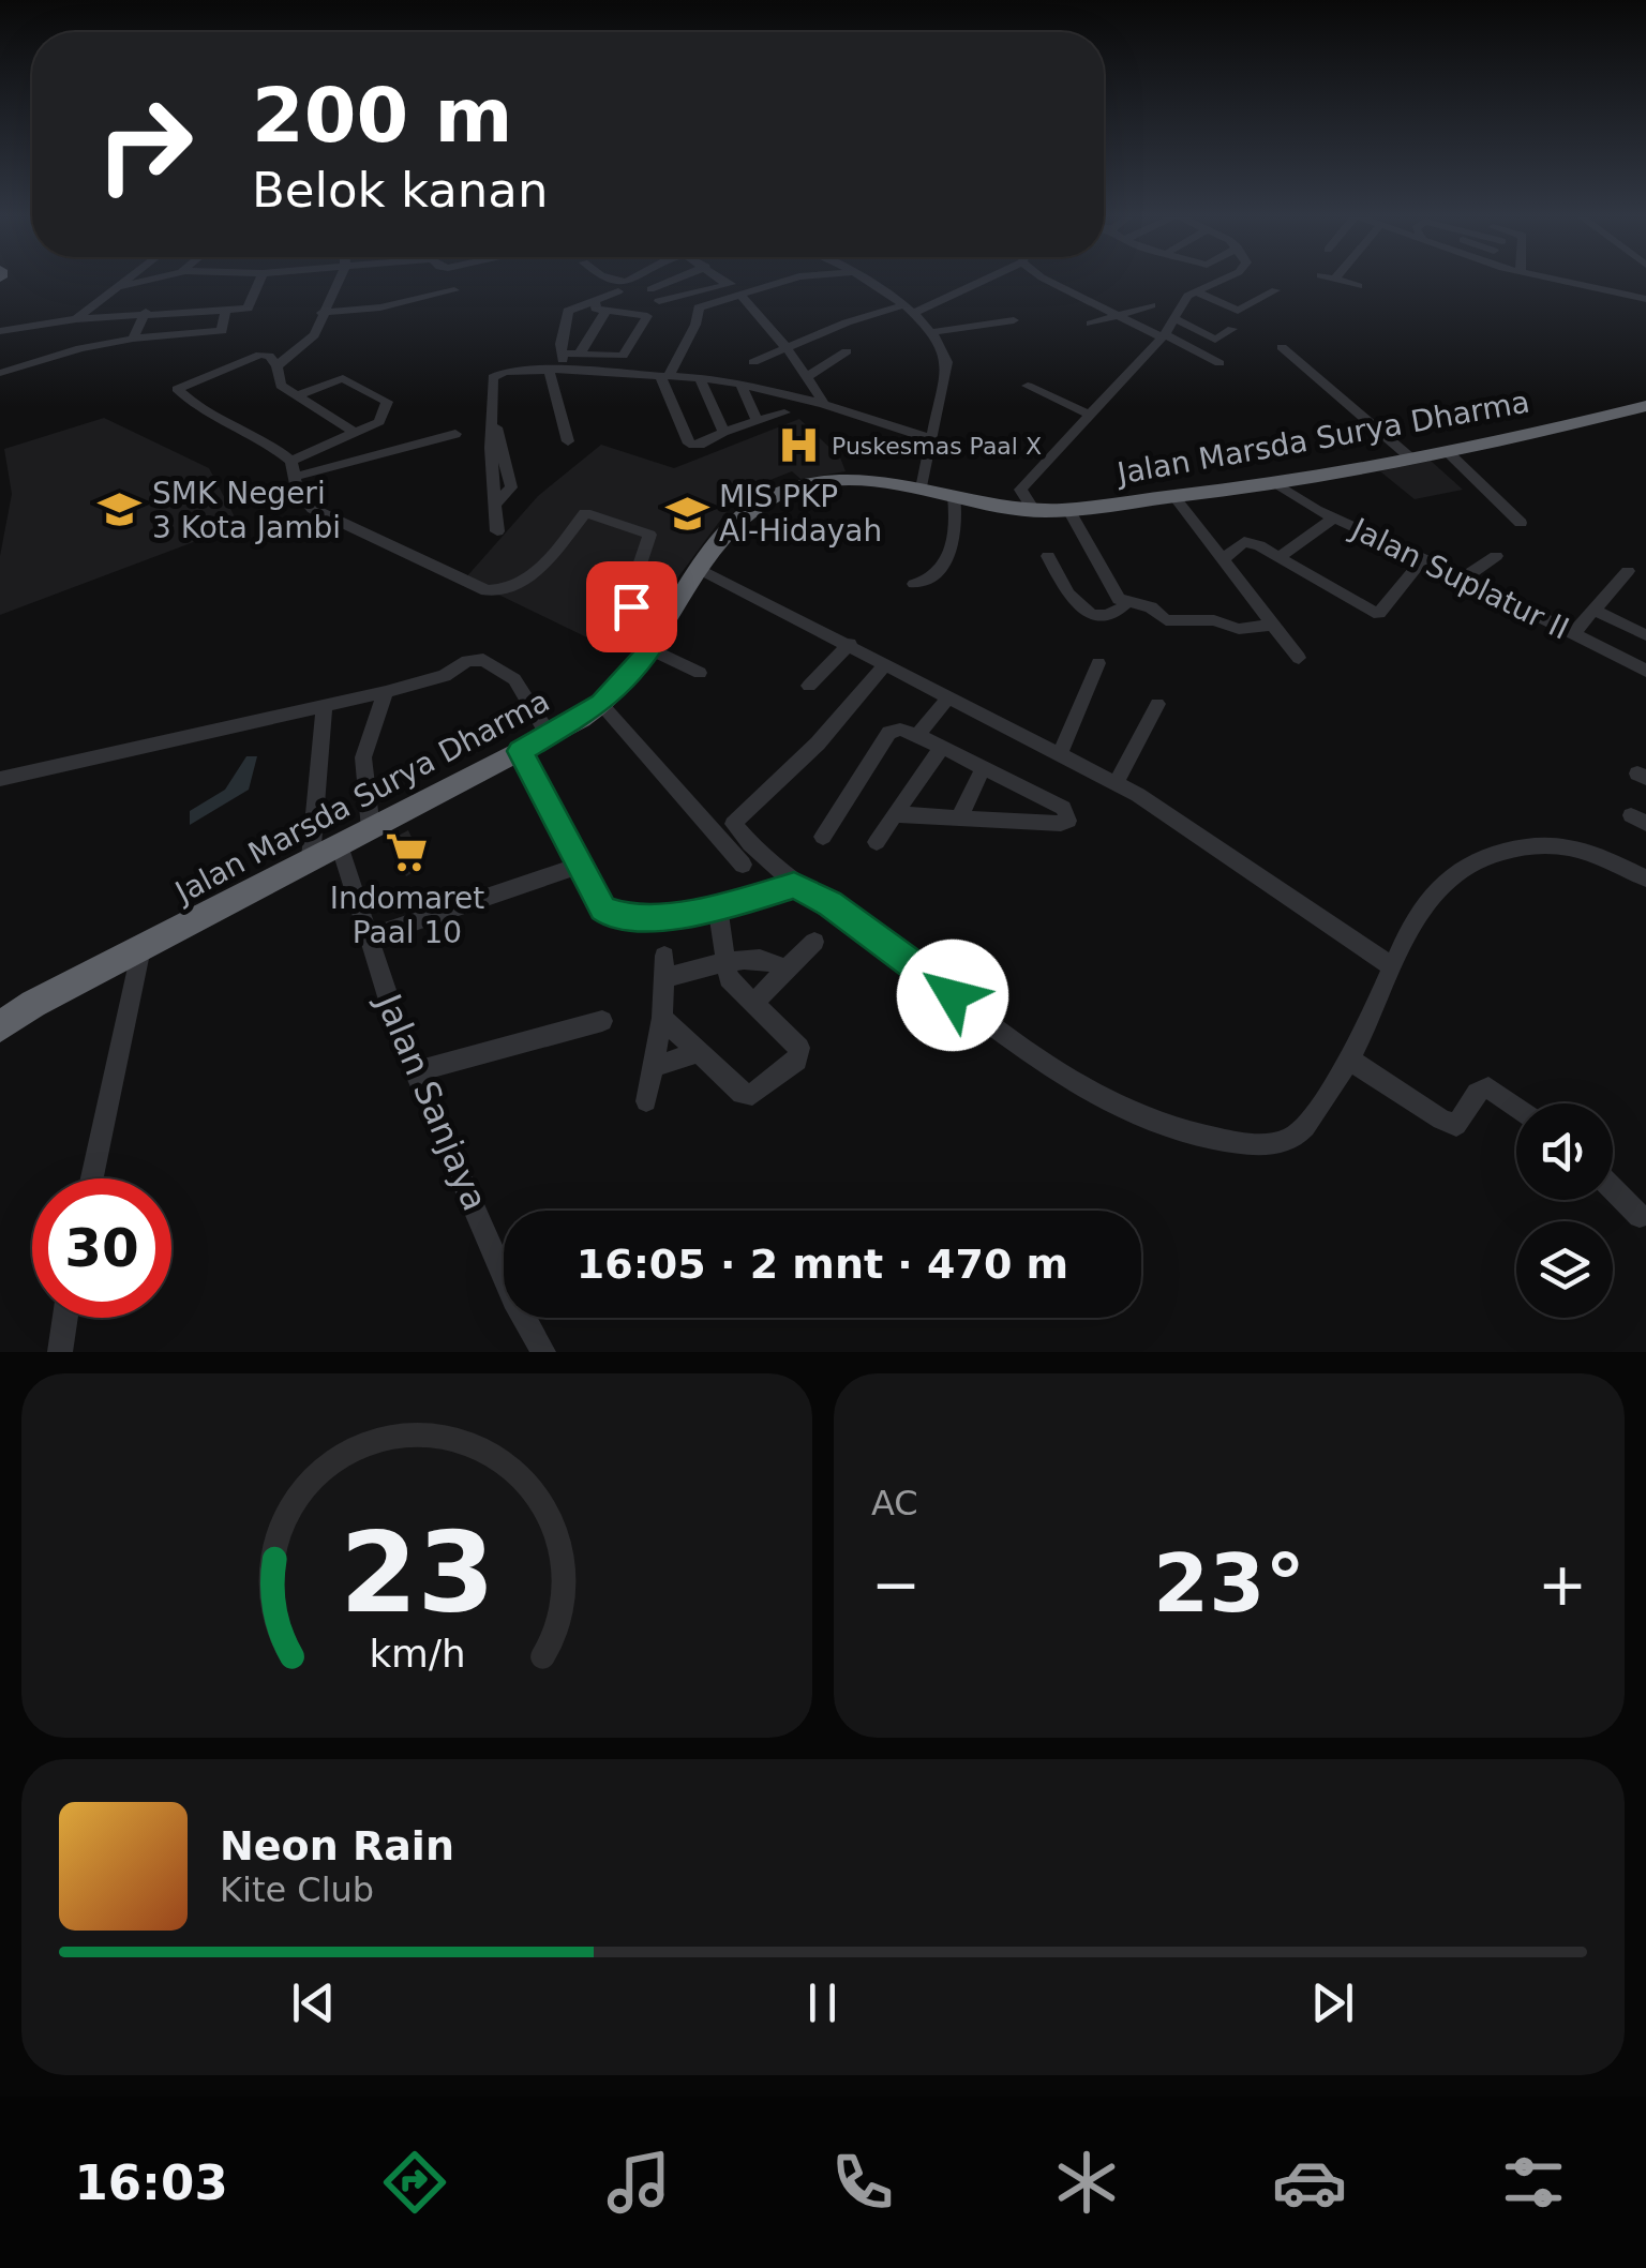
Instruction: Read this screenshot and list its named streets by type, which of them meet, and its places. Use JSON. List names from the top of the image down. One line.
{"streets":{"highway":["Jalan Marsda Surya Dharma"],"street":["Jalan Suplatur II","Jalan Sanjaya"]},"crossings":[["Jalan Marsda Surya Dharma","Jalan Suplatur II"],["Jalan Marsda Surya Dharma","Jalan Sanjaya"]],"places":{"hospital":["Puskesmas Paal X"],"school or university":["SMK Negeri 3 Kota Jambi","MIS PKP Al-Hidayah"],"supermarket":["Indomaret Paal 10"]},"page":{"turn":["200 m","Belok kanan"],"limit":"30","trip":"16:05 · 2 mnt · 470 m","tile":"AC","heat":["−","23°","+"],"song":["Neon Rain","Kite Club"],"tabs":"16:03","gauge":["23","km/h"]}}
